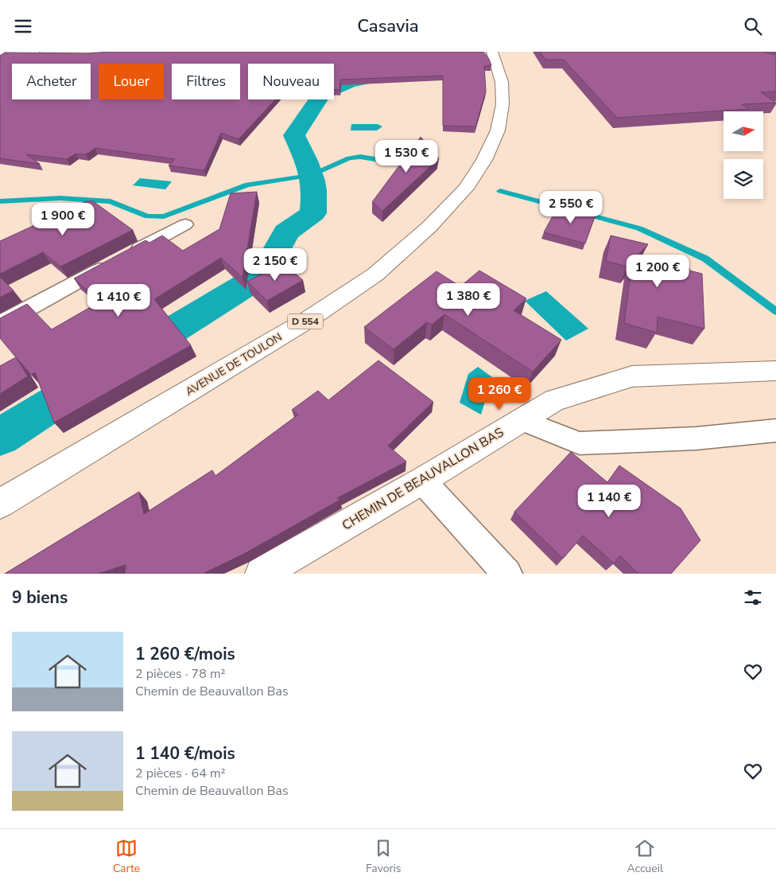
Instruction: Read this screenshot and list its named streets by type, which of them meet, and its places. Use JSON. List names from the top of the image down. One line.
{"streets":{"main road":["D 554","AVENUE DE TOULON","CHEMIN DE BEAUVALLON BAS"]},"north":"right","page":{"header":"Casavia","chip":["Acheter","Louer","Filtres","Nouveau"],"price":["1 530 €","2 550 €","1 900 €","2 150 €","1 200 €","1 380 €","1 410 €","1 260 €","1 140 €"],"heading":"9 biens","list":[{"name":"1 260 €/mois","note":"2 pièces · 78 m² · Chemin de Beauvallon Bas"},{"name":"1 140 €/mois","note":"2 pièces · 64 m² · Chemin de Beauvallon Bas"}],"tabs":["Carte","Favoris","Accueil"]}}
